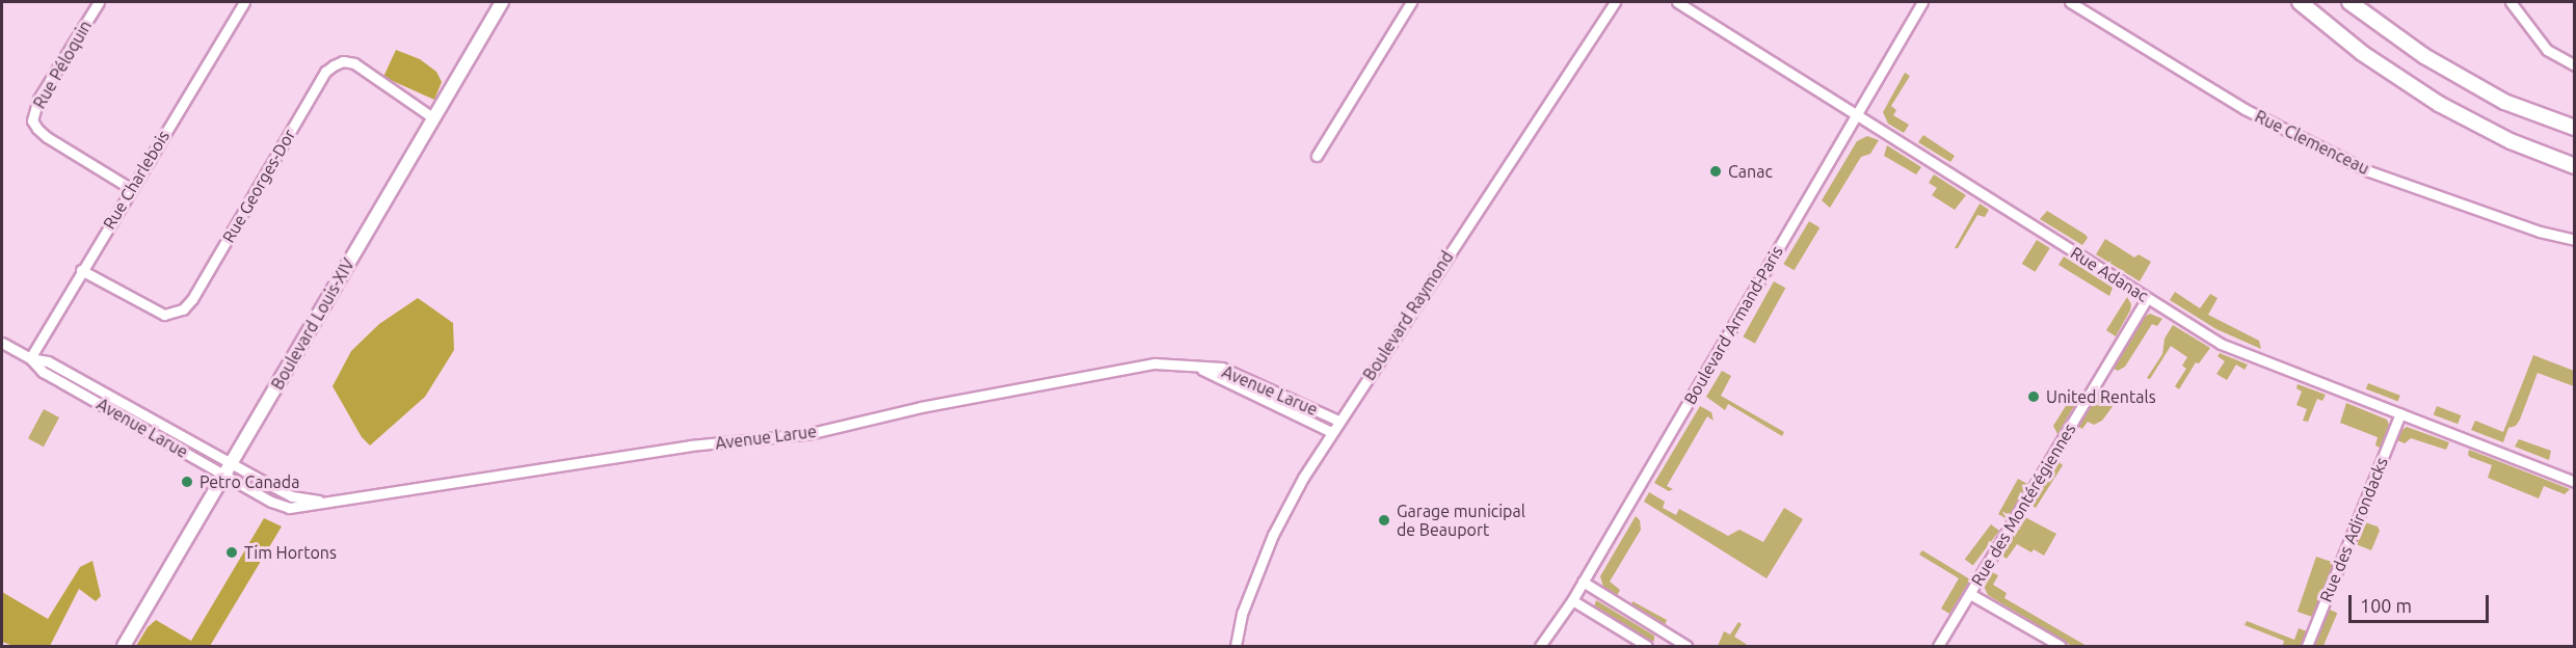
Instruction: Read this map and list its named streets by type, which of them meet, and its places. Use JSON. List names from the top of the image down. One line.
{"streets":{"main road":["Boulevard Louis-XIV"],"street":["Rue Péloquin","Rue Clemenceau","Rue Charlebois","Rue Georges-Dor","Rue Adanac","Boulevard Raymond","Boulevard Armand-Paris","Avenue Larue","Rue des Montérégiennes","Rue des Adirondacks"]},"crossings":[["Rue Péloquin","Rue Charlebois"],["Rue Charlebois","Rue Georges-Dor"],["Rue Charlebois","Avenue Larue"],["Rue Georges-Dor","Boulevard Louis-XIV"],["Rue Adanac","Boulevard Armand-Paris"],["Rue Adanac","Rue des Montérégiennes"],["Rue Adanac","Rue des Adirondacks"],["Boulevard Raymond","Avenue Larue"],["Boulevard Louis-XIV","Avenue Larue"]],"places":["Canac","United Rentals","Petro Canada","Garage municipal de Beauport","Tim Hortons"],"scale_bar":"100 m"}
